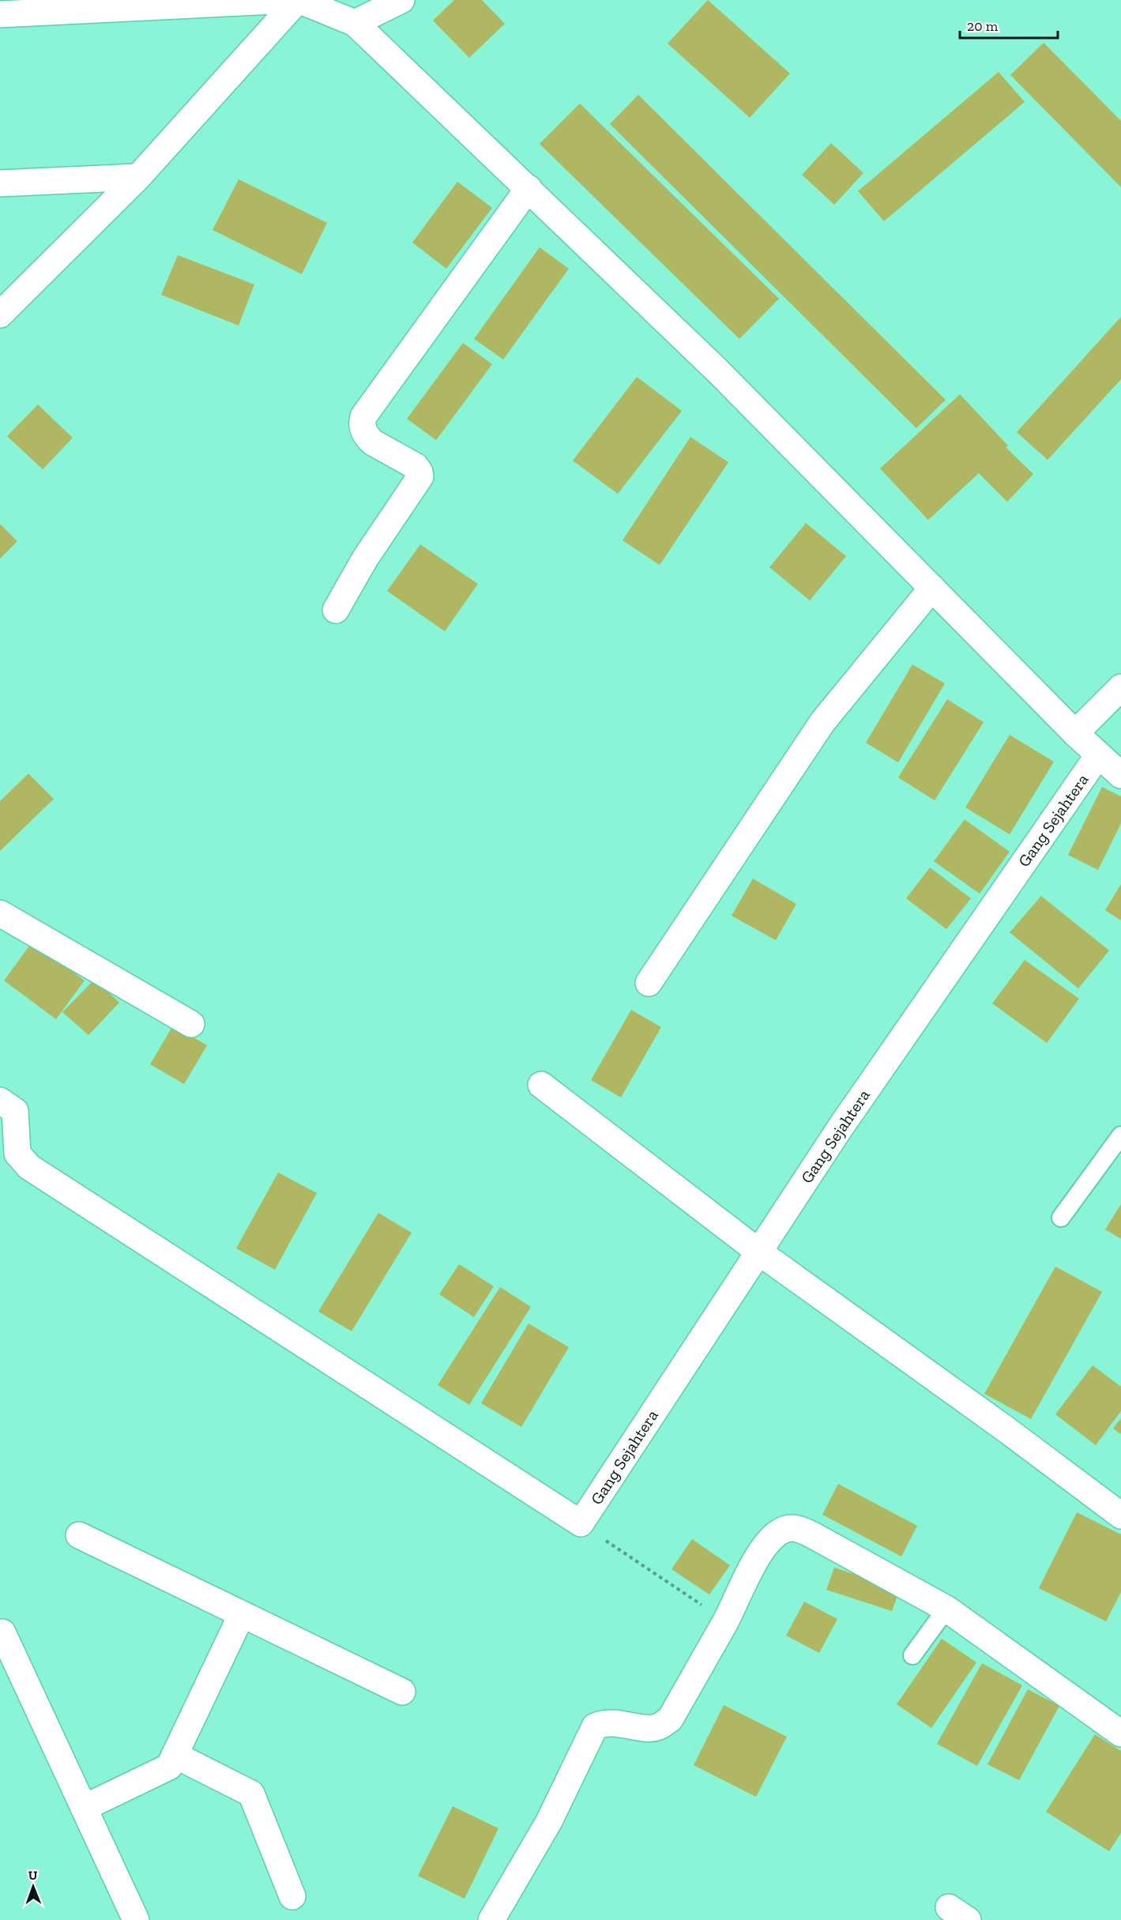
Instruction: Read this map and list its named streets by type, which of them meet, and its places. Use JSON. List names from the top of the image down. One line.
{"streets":{"street":["Gang Sejahtera"]},"scale_bar":"20 m","north":"top"}
